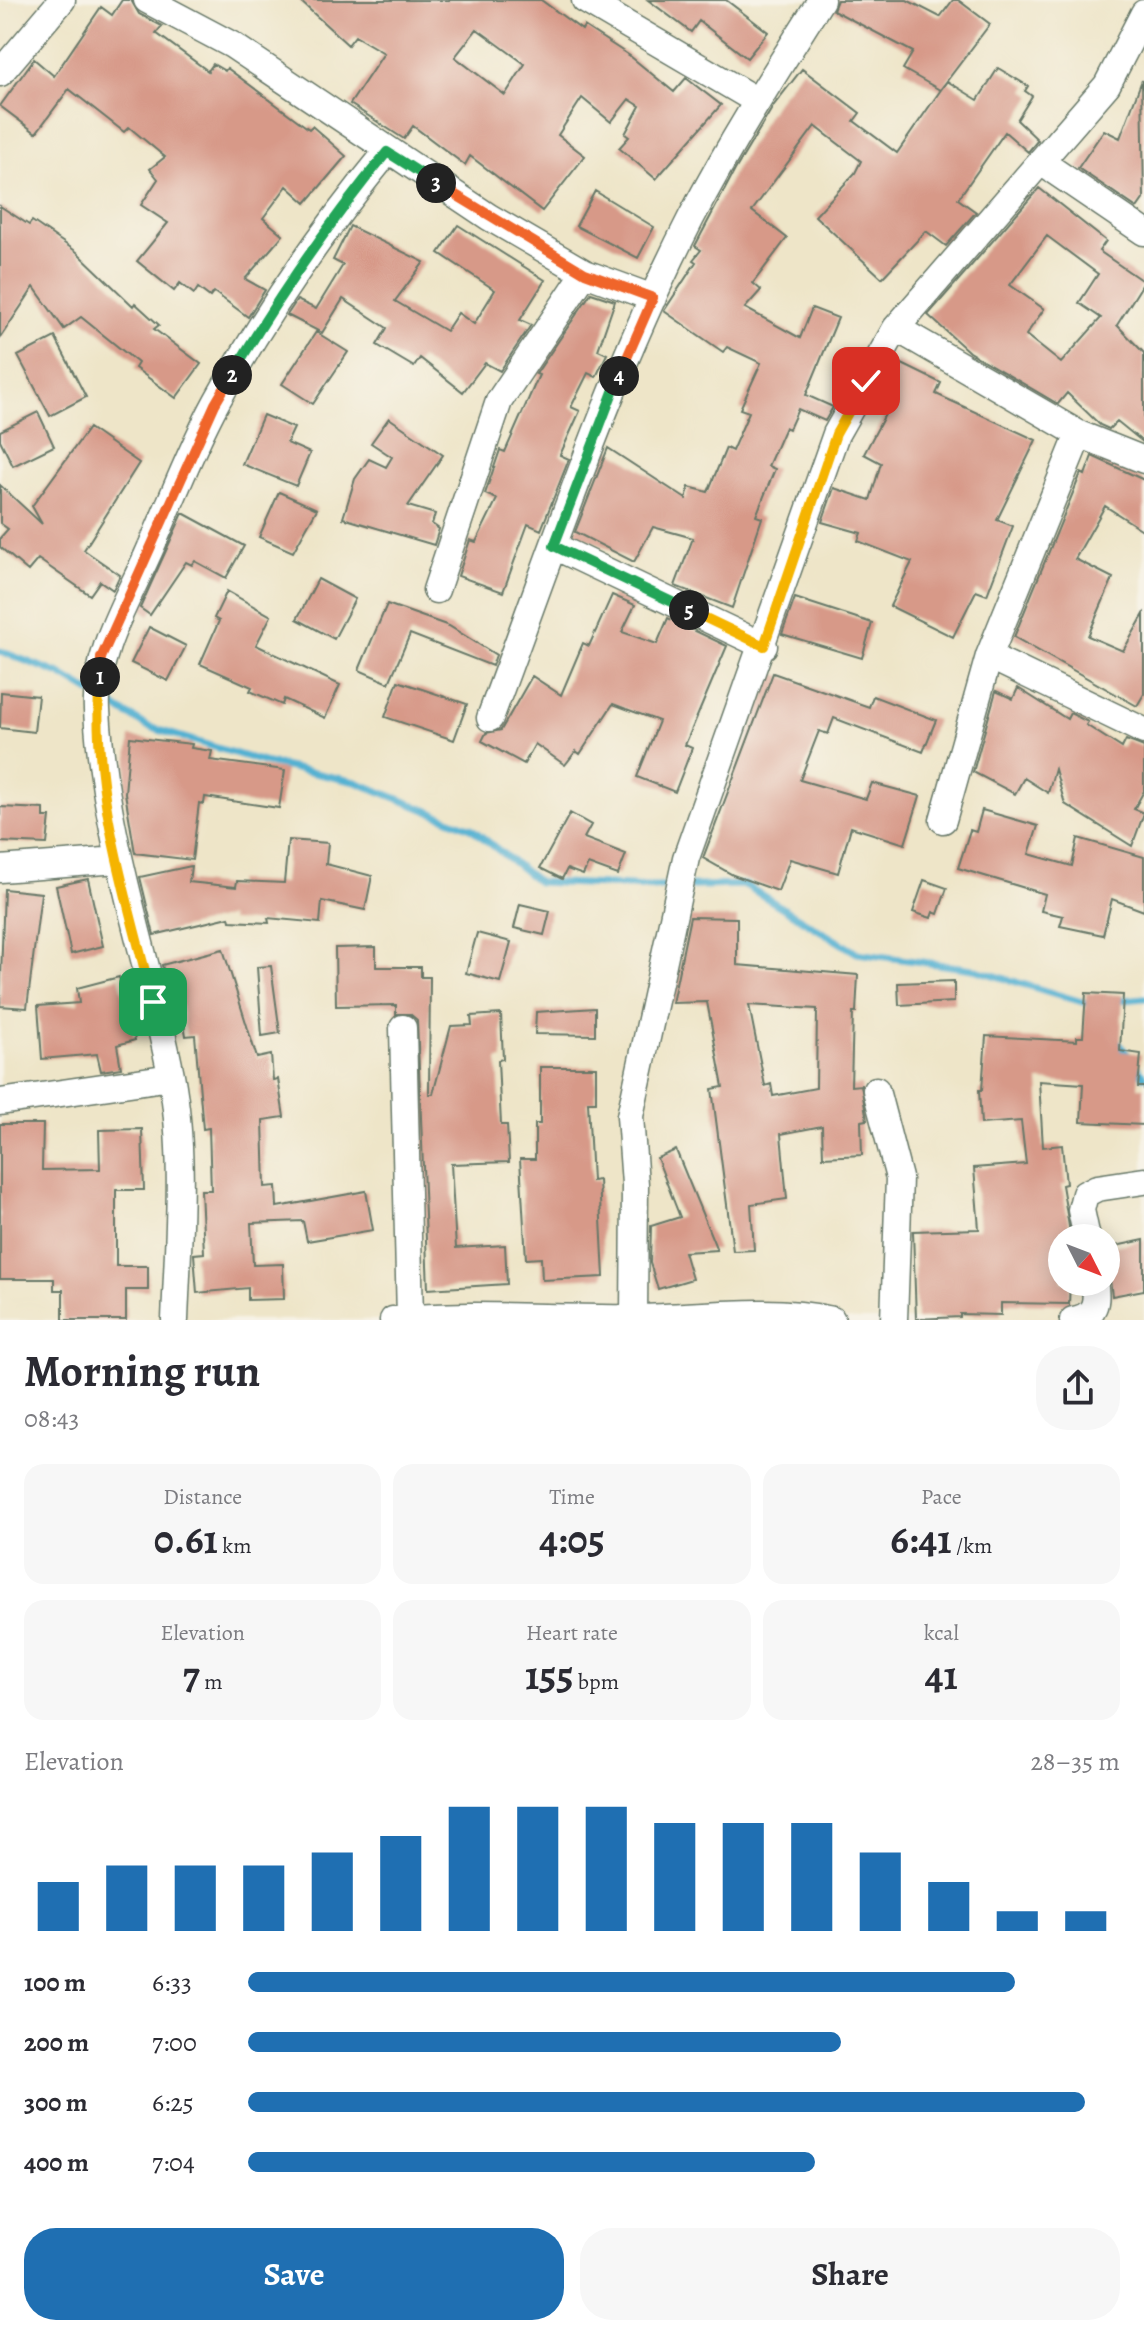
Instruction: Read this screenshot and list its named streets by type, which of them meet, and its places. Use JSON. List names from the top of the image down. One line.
{"north":"bottom right","page":{"pins":["3","2","4","5","1"],"heading":["Morning run","08:43"],"stats":[["Distance","0.61 km"],["Time","4:05"],["Pace","6:41 /km"],["Elevation","7 m"],["Heart rate","155 bpm"],["kcal","41"]],"chart":["Elevation","28–35 m"],"list":[{"name":"100 m","note":"6:33"},{"name":"200 m","note":"7:00"},{"name":"300 m","note":"6:25"},{"name":"400 m","note":"7:04"}],"buttons":["Save","Share"]}}
